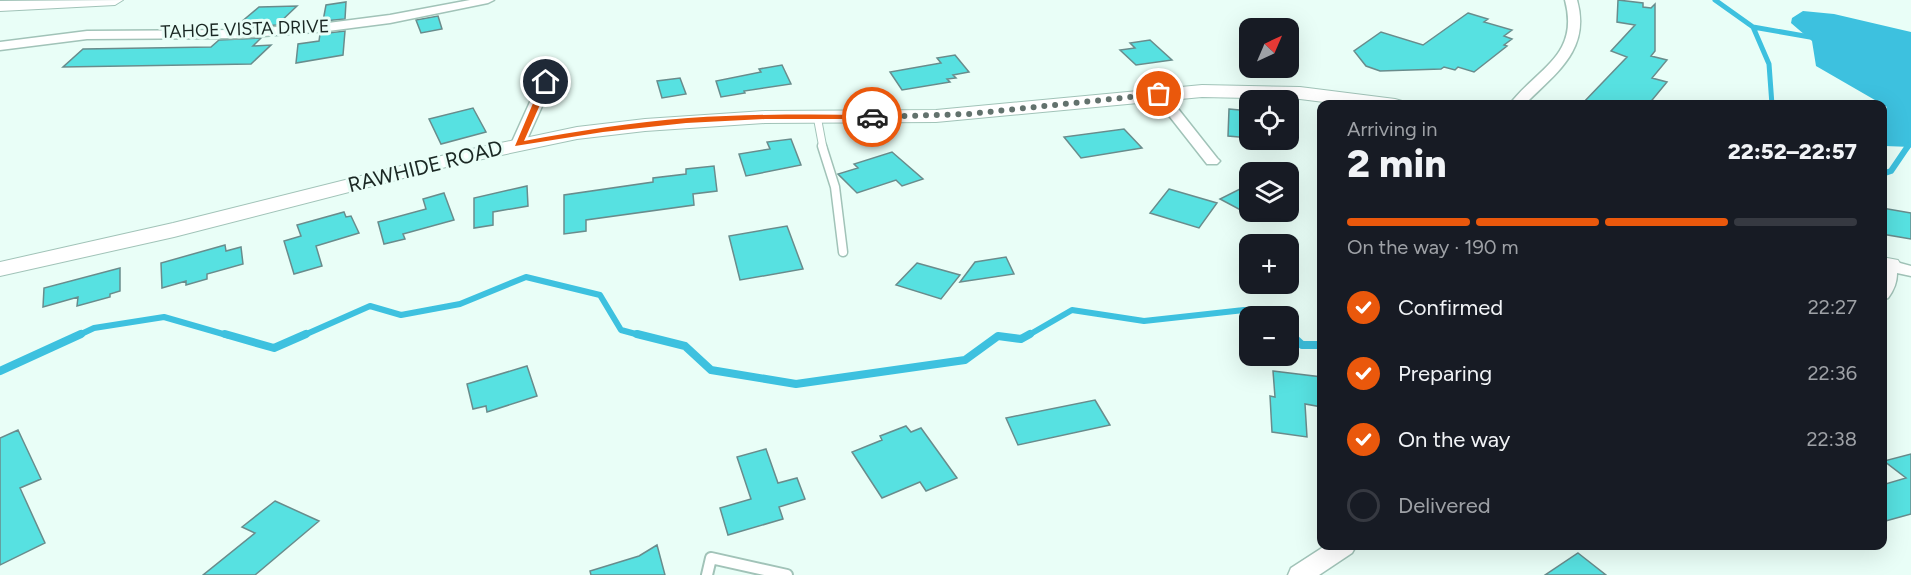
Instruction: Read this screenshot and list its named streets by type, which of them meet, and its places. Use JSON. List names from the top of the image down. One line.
{"streets":{"street":["TAHOE VISTA DRIVE","RAWHIDE ROAD"]},"north":"top right","page":{"map_buttons":["+","−"],"heading":["2 min","Arriving in","22:52–22:57"],"bar":"On the way · 190 m","list":[["Confirmed","22:27"],["Preparing","22:36"],["On the way","22:38"],"Delivered"]}}
